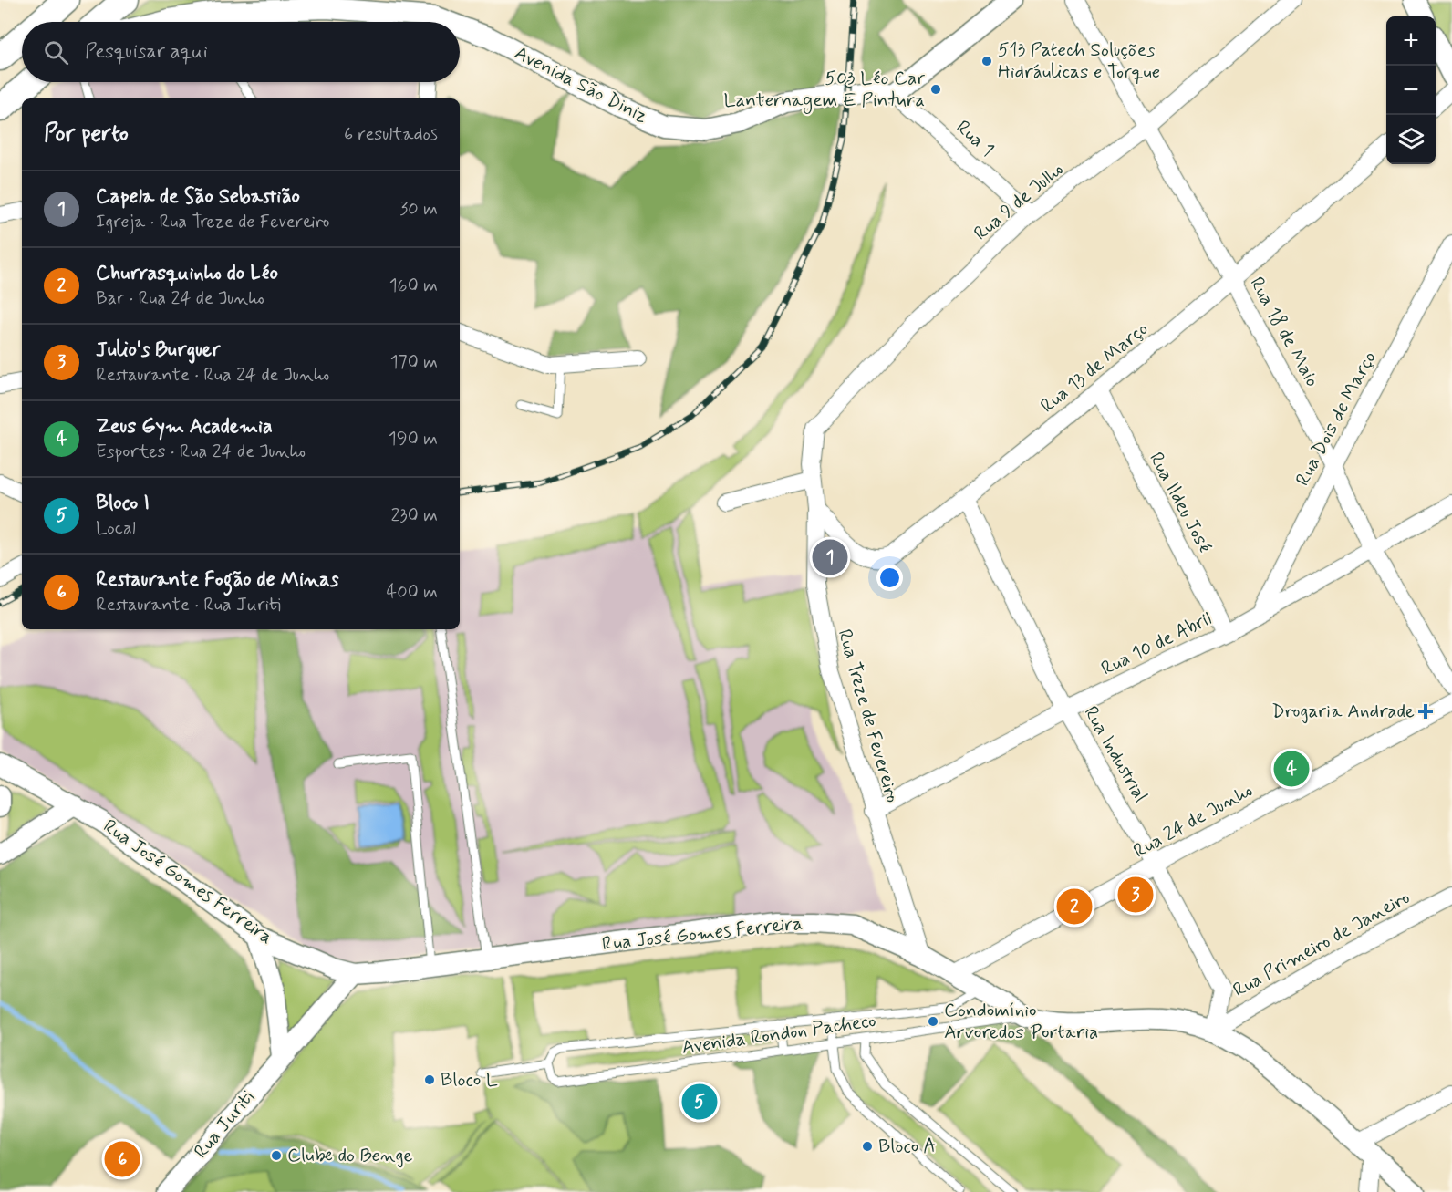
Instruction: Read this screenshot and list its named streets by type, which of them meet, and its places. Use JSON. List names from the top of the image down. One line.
{"streets":{"street":["Avenida São Diniz","Rua 1","Rua 9 de Julho","Rua 18 de Maio","Rua 13 de Março","Rua Dois de Março","Rua Ildeu José","Rua 10 de Abril","Rua Treze de Fevereiro","Rua Industrial","Rua 24 de Junho","Rua José Gomes Ferreira","Rua Primeiro de Janeiro","Rua Juriti"],"lane":["Avenida Rondon Pacheco"]},"crossings":[["Avenida São Diniz","Rua 1"],["Rua 1","Rua 9 de Julho"],["Rua 9 de Julho","Rua 18 de Maio"],["Rua 9 de Julho","Rua Treze de Fevereiro"],["Rua 18 de Maio","Rua 13 de Março"],["Rua 18 de Maio","Rua Dois de Março"],["Rua 18 de Maio","Rua 10 de Abril"],["Rua 13 de Março","Rua Ildeu José"],["Rua 13 de Março","Rua Treze de Fevereiro"],["Rua 13 de Março","Rua Industrial"],["Rua Dois de Março","Rua 10 de Abril"],["Rua Ildeu José","Rua 10 de Abril"],["Rua 10 de Abril","Rua Treze de Fevereiro"],["Rua 10 de Abril","Rua Industrial"],["Rua Treze de Fevereiro","Rua José Gomes Ferreira"],["Rua Industrial","Rua 24 de Junho"],["Rua Industrial","Rua José Gomes Ferreira"],["Rua Industrial","Rua Primeiro de Janeiro"],["Rua 24 de Junho","Rua José Gomes Ferreira"],["Rua José Gomes Ferreira","Rua Primeiro de Janeiro"],["Rua José Gomes Ferreira","Avenida Rondon Pacheco"],["Rua José Gomes Ferreira","Rua Juriti"]],"places":{"other":["513 Patech Soluções Hidráulicas e Torque","503 Léo Car Lanternagem E Pintura","Condomínio Arvoredos Portaria","Bloco L","Bloco A","Clube do Benge"],"health":["Drogaria Andrade"]},"page":{"map_buttons":["+","−"],"search":"Pesquisar aqui","heading":["Por perto","6 resultados"],"list":[{"mark":"1","name":"Capela de São Sebastião","note":"Igreja · Rua Treze de Fevereiro","value":"30 m"},{"mark":"2","name":"Churrasquinho do Léo","note":"Bar · Rua 24 de Junho","value":"160 m"},{"mark":"3","name":"Julio's Burguer","note":"Restaurante · Rua 24 de Junho","value":"170 m"},{"mark":"4","name":"Zeus Gym Academia","note":"Esportes · Rua 24 de Junho","value":"190 m"},{"mark":"5","name":"Bloco I","note":"Local","value":"230 m"},{"mark":"6","name":"Restaurante Fogão de Minas","note":"Restaurante · Rua Juriti","value":"400 m"}],"pins":["1","4","3","2","5","6"]}}
